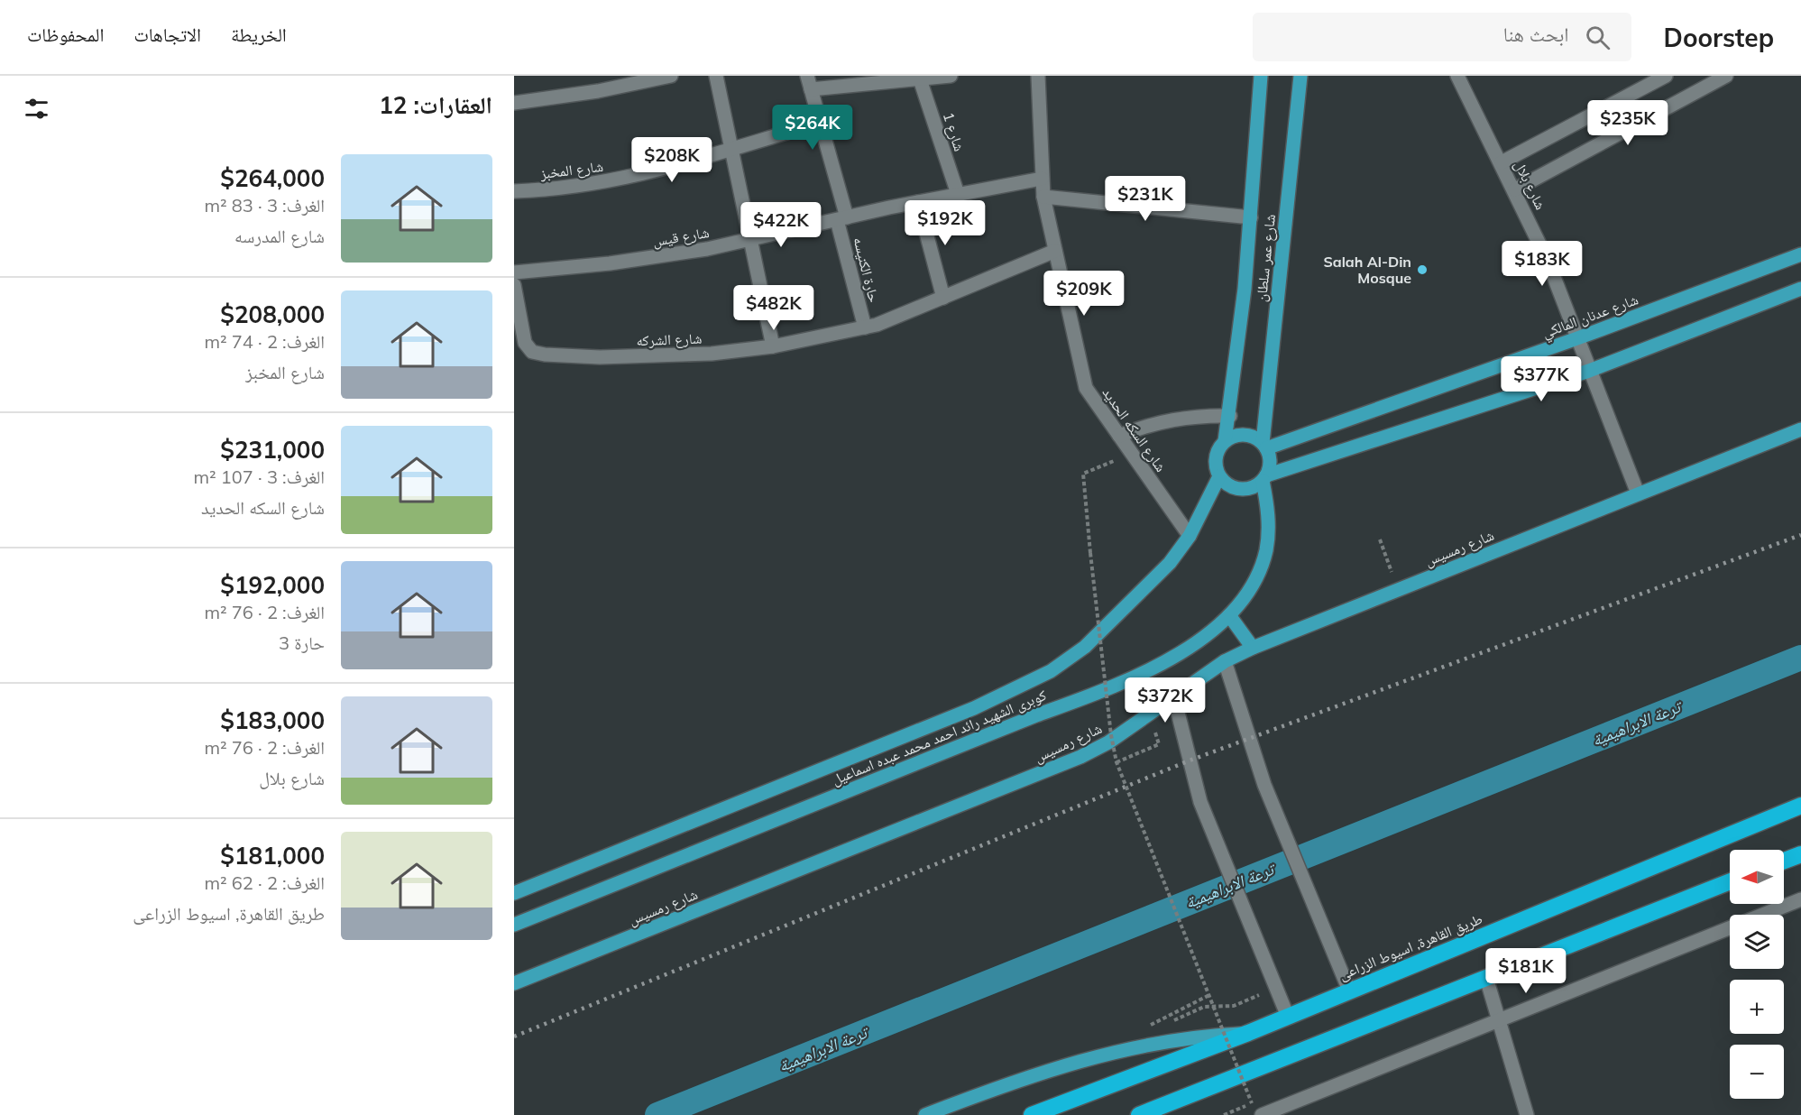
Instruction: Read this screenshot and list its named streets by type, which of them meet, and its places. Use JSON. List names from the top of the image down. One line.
{"streets":{"highway":["طريق القاهرة, اسيوط الزراعى"],"main road":["شارع عمر سلطان","شارع عدنان المالكي","شارع رمسيس","كوبرى الشهيد رائد احمد محمد عبده اسماعيل"],"street":["شارع 1","شارع المخبز","شارع بلال","شارع قيس","حارة الكنيسه","شارع الشركه","شارع السكه الحديد"]},"crossings":[["شارع 1","شارع قيس"],["شارع المخبز","حارة الكنيسه"],["شارع بلال","شارع عدنان المالكي"],["شارع بلال","شارع رمسيس"],["شارع قيس","حارة الكنيسه"],["شارع قيس","شارع السكه الحديد"],["شارع عمر سلطان","شارع عدنان المالكي"],["شارع عمر سلطان","كوبرى الشهيد رائد احمد محمد عبده اسماعيل"],["حارة الكنيسه","شارع الشركه"],["شارع عدنان المالكي","كوبرى الشهيد رائد احمد محمد عبده اسماعيل"],["شارع الشركه","شارع السكه الحديد"],["شارع السكه الحديد","كوبرى الشهيد رائد احمد محمد عبده اسماعيل"]],"water":["ترعة الابراهيمية"],"places":["Salah Al-Din Mosque"],"north":"left","page":{"header":"Doorstep","search":"ابحث هنا","nav":["الخريطة","الاتجاهات","المحفوظات"],"heading":"العقارات: 12","price":["$235K","$264K","$208K","$231K","$192K","$422K","$183K","$209K","$482K","$377K","$372K","$181K"],"list":[{"name":"$264,000","note":"الغرف: 3 · 83 m² · شارع المدرسه"},{"name":"$208,000","note":"الغرف: 2 · 74 m² · شارع المخبز"},{"name":"$231,000","note":"الغرف: 3 · 107 m² · شارع السكه الحديد"},{"name":"$192,000","note":"الغرف: 2 · 76 m² · حارة 3"},{"name":"$183,000","note":"الغرف: 2 · 76 m² · شارع بلال"},{"name":"$181,000","note":"الغرف: 2 · 62 m² · طريق القاهرة, اسيوط الزراعى"}],"map_buttons":["+","−"]}}
